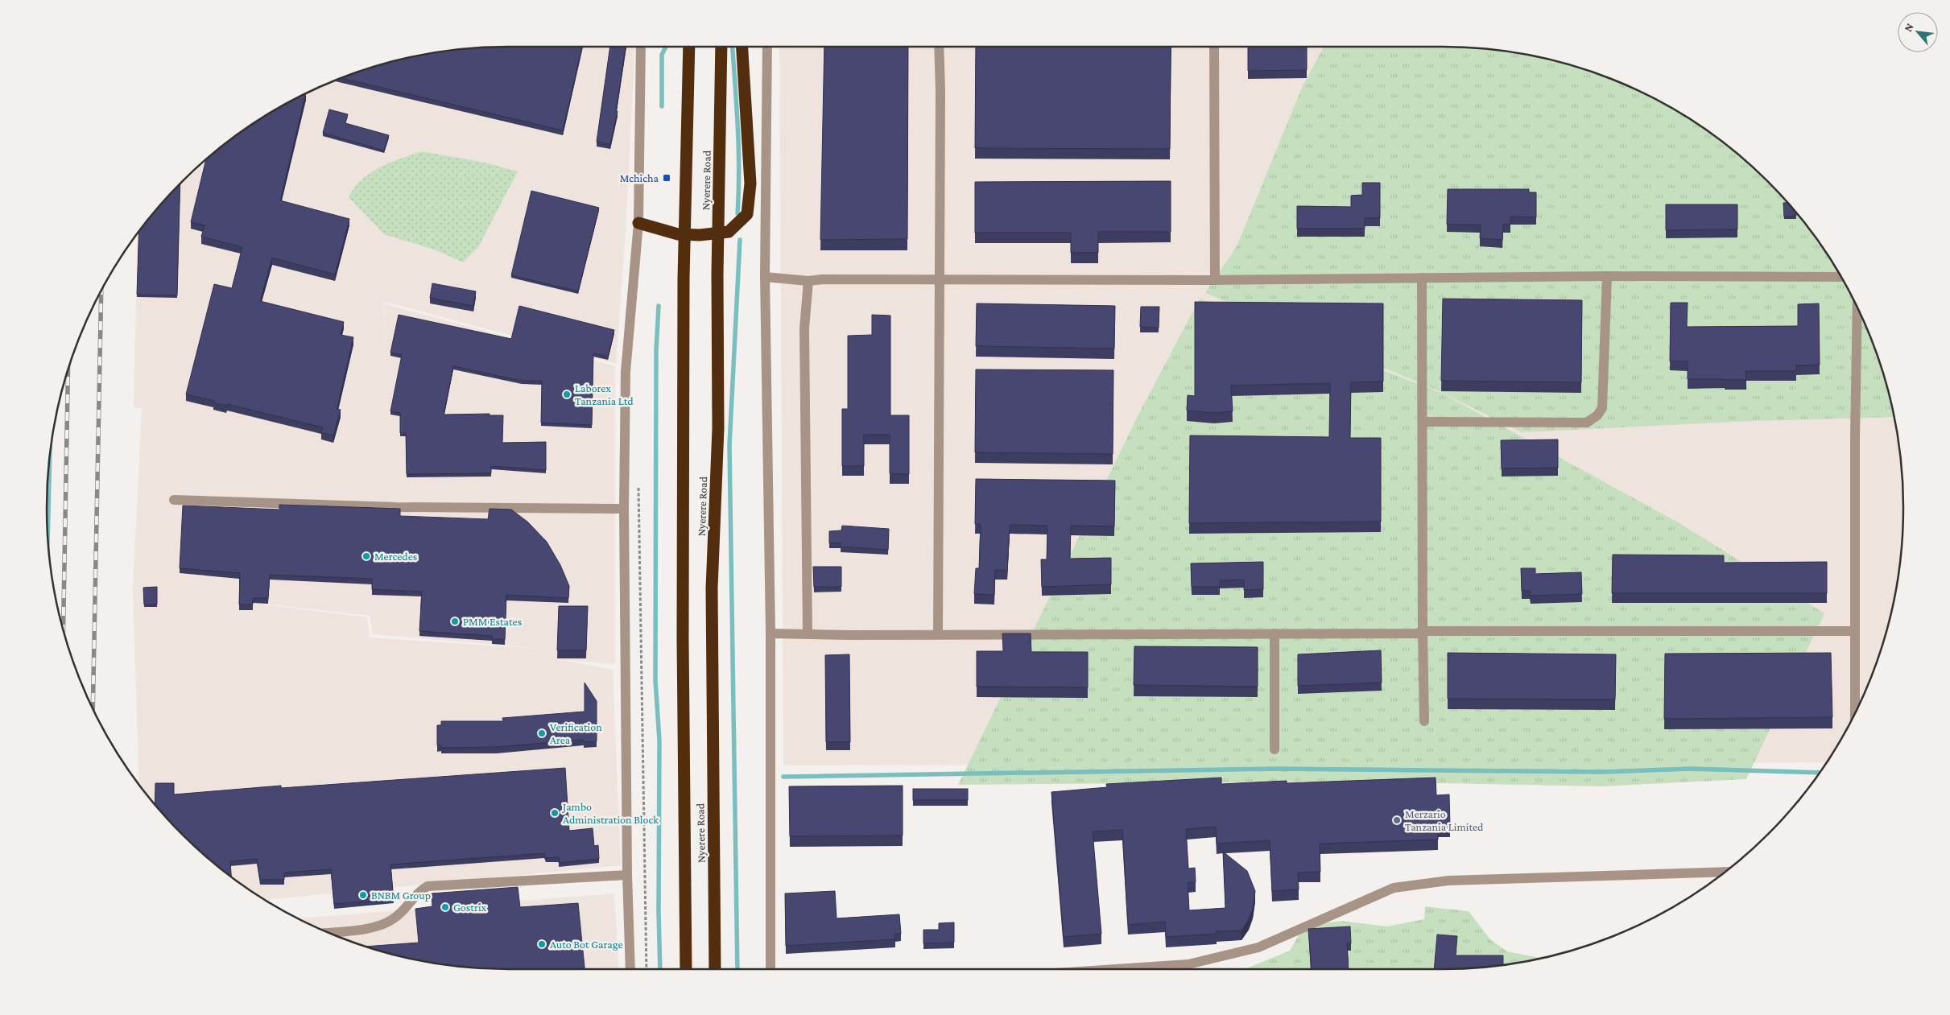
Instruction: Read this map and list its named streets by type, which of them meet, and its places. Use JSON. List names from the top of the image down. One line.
{"streets":{"highway":["Nyerere Road"]},"places":{"transit":["Mchicha"],"other":["Laborex Tanzania Ltd","Mercedes","PMM Estates","Verification Area","Jambo Administration Block","Merzario Tanzania Limited","BNBM Group","Gostrix","Auto Bot Garage"]},"north":"top left"}
